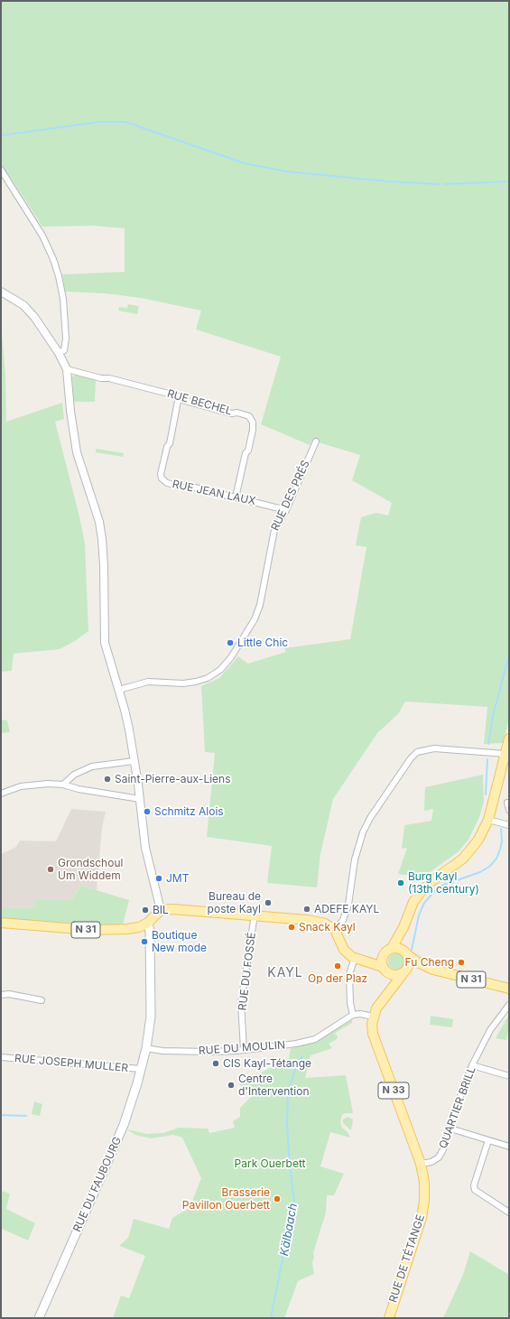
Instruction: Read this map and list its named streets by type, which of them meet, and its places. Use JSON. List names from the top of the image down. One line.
{"streets":{"main road":["N 31","N 33","RUE DU FAUBOURG","RUE DE TÉTANGE"],"street":["RUE BECHEL","RUE JEAN LAUX","RUE DES PRÉS","RUE DU FOSSÉ","RUE DU MOULIN","RUE JOSEPH MULLER","QUARTIER BRILL"]},"crossings":[["RUE BECHEL","RUE JEAN LAUX"],["RUE JEAN LAUX","RUE DES PRÉS"],["N 31","N 33"],["N 31","RUE DU FAUBOURG"],["RUE DU FOSSÉ","RUE DU MOULIN"],["RUE DU MOULIN","RUE DU FAUBOURG"],["RUE JOSEPH MULLER","RUE DU FAUBOURG"],["N 33","RUE DE TÉTANGE"],["QUARTIER BRILL","RUE DE TÉTANGE"]],"districts":["KAYL"],"water":["Kälbaach"],"parks":["Park Ouerbett"],"places":["Little Chic","Saint-Pierre-aux-Liens","Schmitz Alois","Grondschoul Um Widdem","JMT","Burg Kayl (13th century)","Bureau de poste Kayl","ADEFE KAYL","BIL","Snack Kayl","Boutique New mode","Fu Cheng","Op der Plaz","CIS Kayl-Tétange","Centre d'Intervention","Brasserie Pavillon Ouerbett"]}
